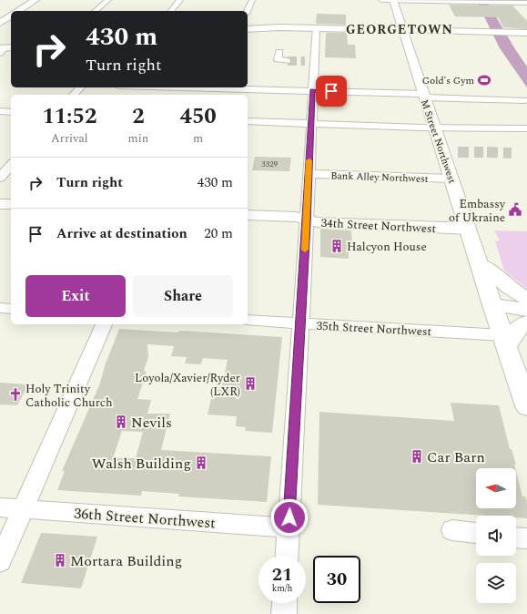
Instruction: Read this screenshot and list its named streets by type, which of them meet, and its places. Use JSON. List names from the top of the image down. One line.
{"streets":{"main road":["M Street Northwest","34th Street Northwest"],"street":["Bank Alley Northwest","35th Street Northwest","36th Street Northwest"]},"crossings":[["M Street Northwest","Bank Alley Northwest"],["M Street Northwest","34th Street Northwest"],["M Street Northwest","35th Street Northwest"]],"districts":["GEORGETOWN"],"places":{"sports":["Gold's Gym"],"public building":["Embassy of Ukraine"],"building":["Halcyon House","Loyola/Xavier/Ryder (LXR)","Nevils","Car Barn","Walsh Building","Mortara Building"],"church":["Holy Trinity Catholic Church"]},"house_numbers":["3329"],"north":"left","page":{"turn":["430 m","Turn right"],"eta":["11:52","Arrival","2","min","450","m"],"list":[{"name":"Turn right","value":"430 m"},{"name":"Arrive at destination","value":"20 m"}],"buttons":["Exit","Share"],"speed":"21 km/h","limit":"30"}}
